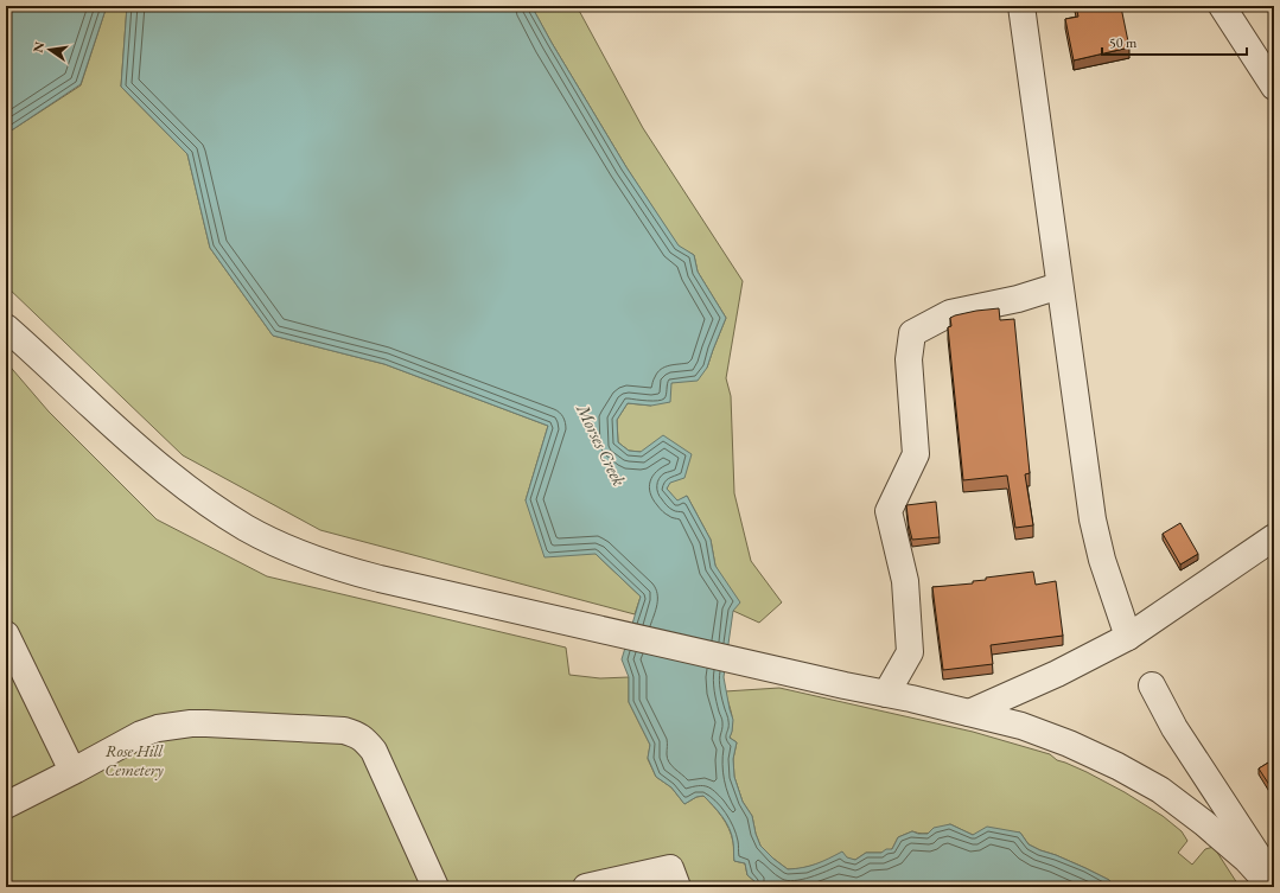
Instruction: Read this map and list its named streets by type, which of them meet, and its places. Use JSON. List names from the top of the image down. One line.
{"water":["Morses Creek"],"parks":["Rose Hill Cemetery"],"scale_bar":"50 m","north":"left"}
